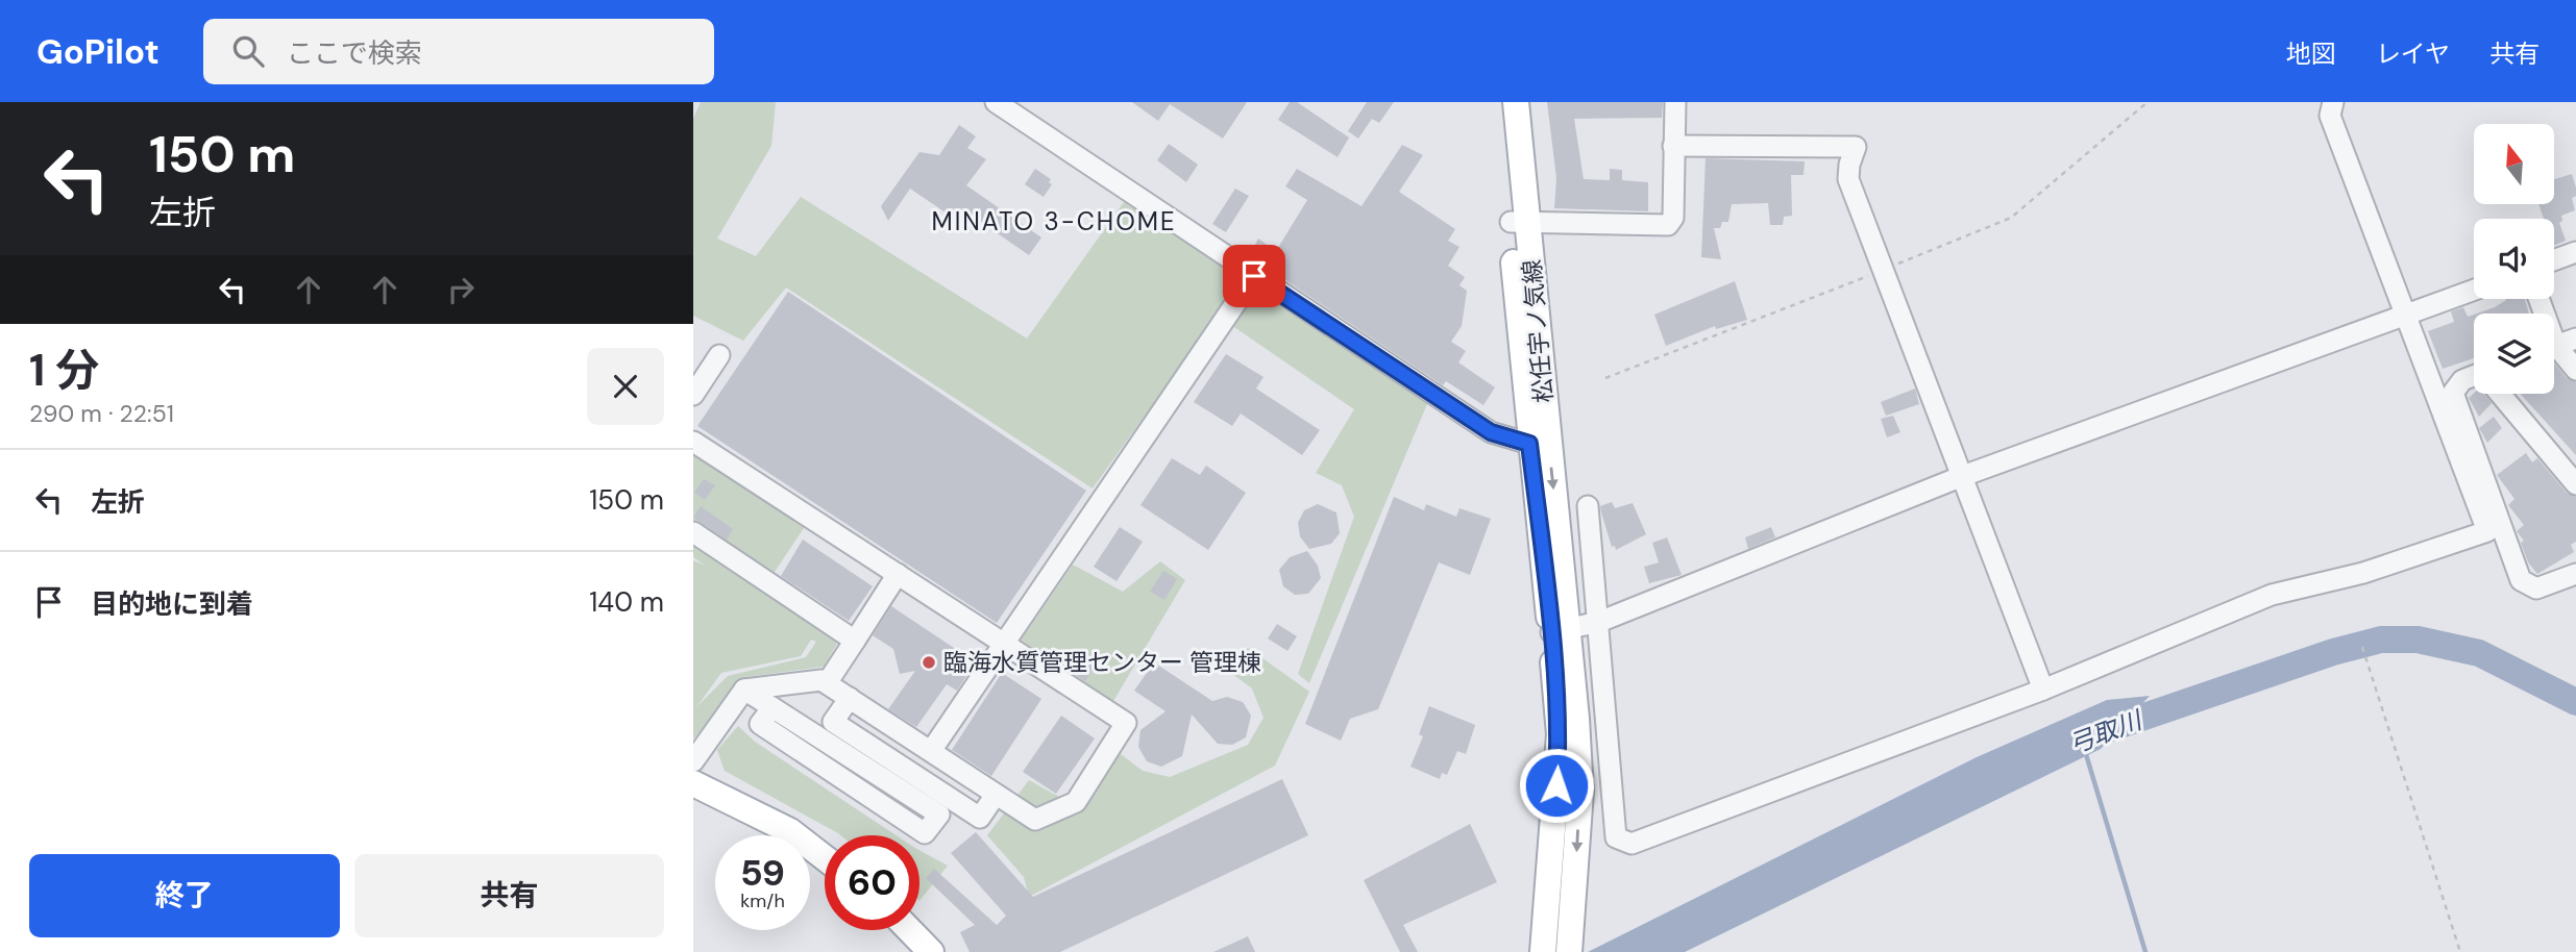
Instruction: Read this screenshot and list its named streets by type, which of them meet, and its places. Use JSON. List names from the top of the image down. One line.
{"streets":{"main road":["松任宇ノ気線"]},"districts":["MINATO 3-CHOME"],"water":["弓取川"],"places":["臨海水質管理センター 管理棟"],"north":"top","page":{"header":"GoPilot","search":"ここで検索","nav":["地図","レイヤ","共有"],"turn":["150 m","左折"],"heading":["1 分","290 m · 22:51"],"list":[{"name":"左折","value":"150 m"},{"name":"目的地に到着","value":"140 m"}],"speed":"59 km/h","limit":"60","buttons":["終了","共有"]}}
